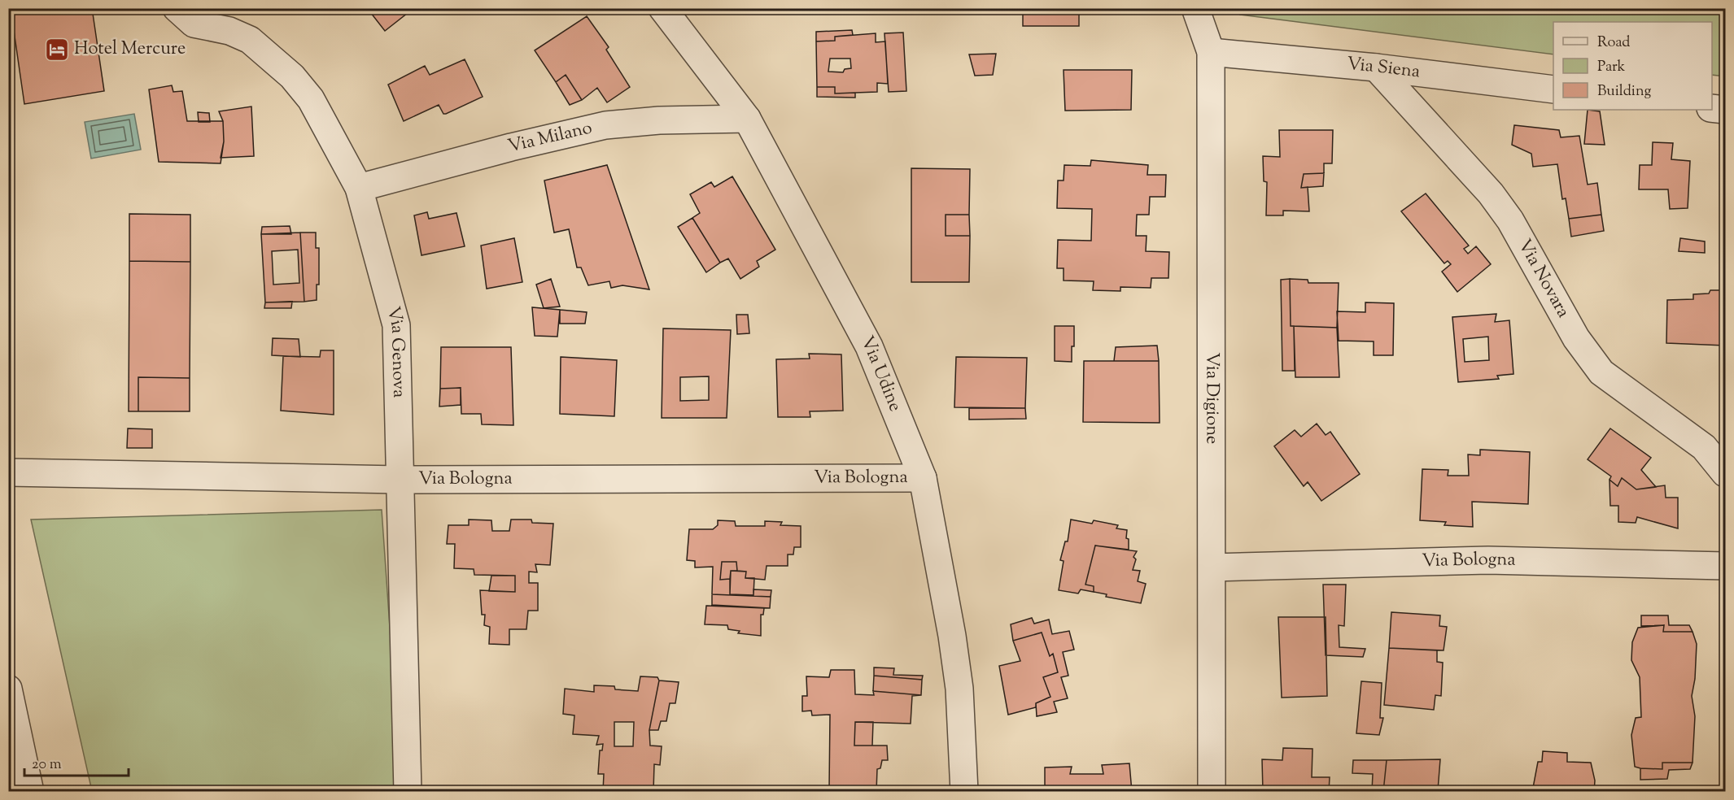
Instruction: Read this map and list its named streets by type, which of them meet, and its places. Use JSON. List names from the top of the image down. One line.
{"streets":{"street":["Via Siena","Via Milano","Via Novara","Via Genova","Via Udine","Via Digione","Via Bologna"]},"crossings":[["Via Siena","Via Novara"],["Via Siena","Via Digione"],["Via Milano","Via Genova"],["Via Milano","Via Udine"],["Via Genova","Via Bologna"],["Via Udine","Via Bologna"],["Via Digione","Via Bologna"]],"places":{"hotel":["Hotel Mercure"]},"legend":["Road","Park","Building"],"scale_bar":"20 m"}
